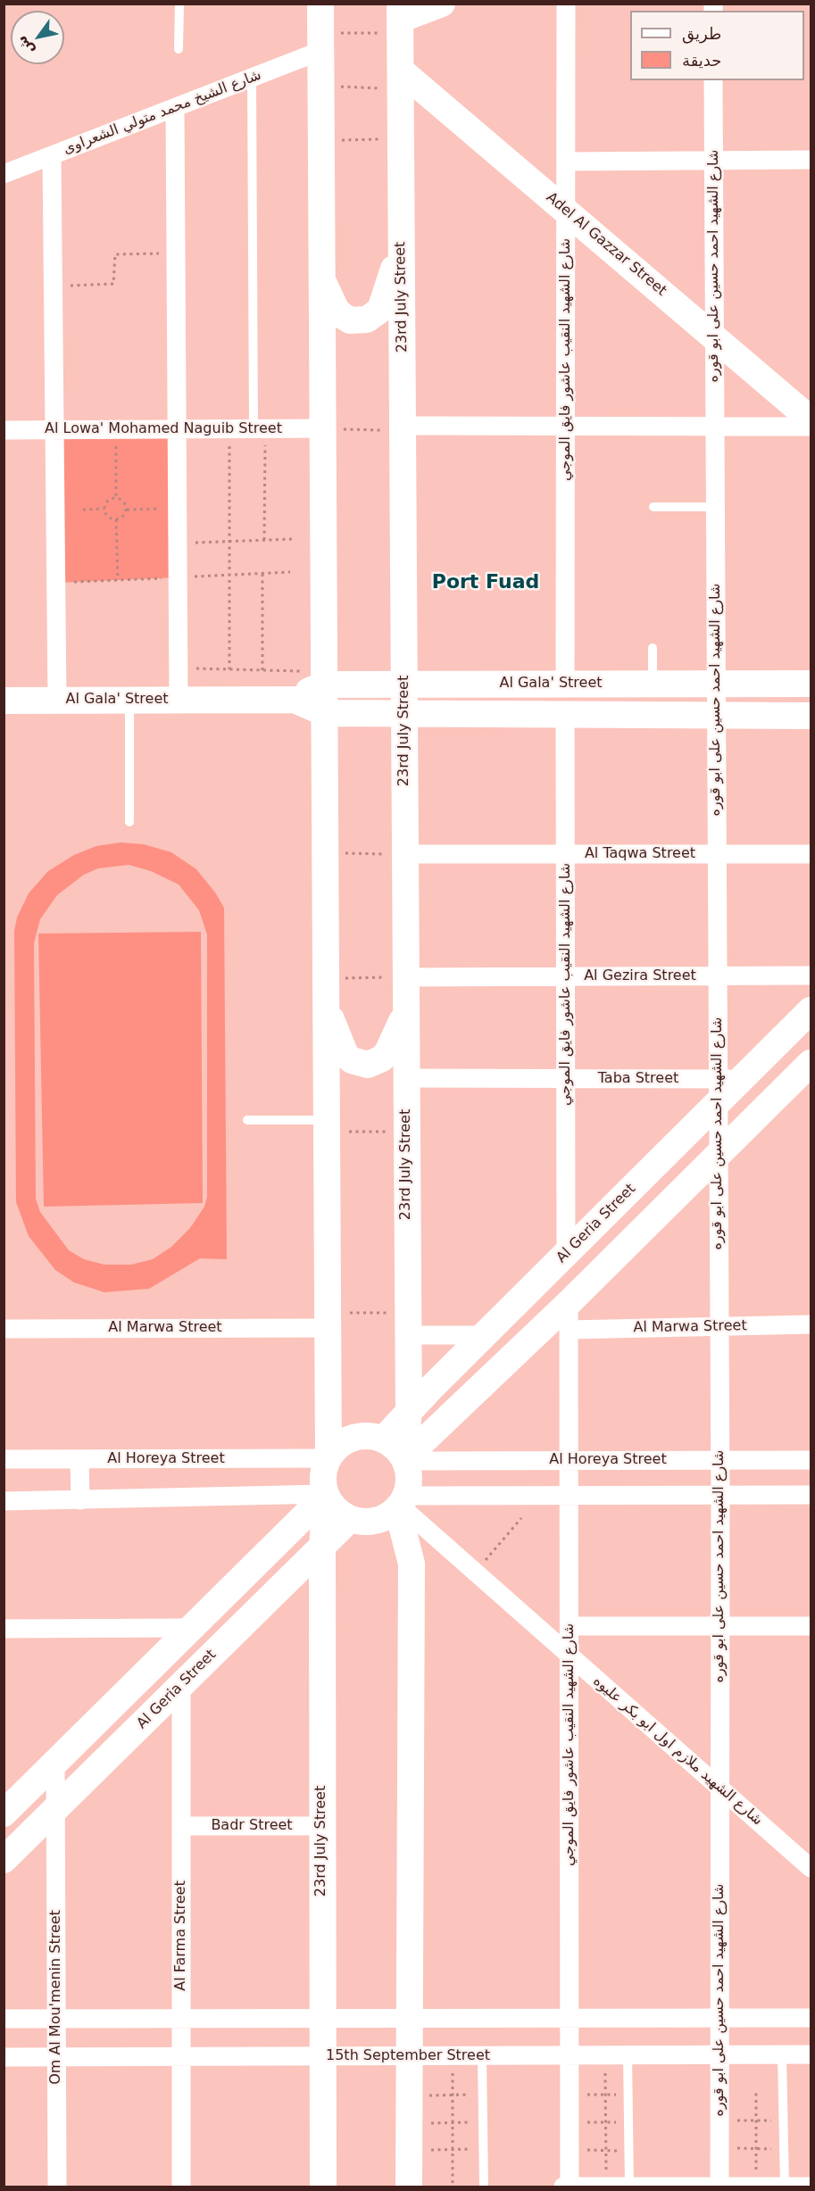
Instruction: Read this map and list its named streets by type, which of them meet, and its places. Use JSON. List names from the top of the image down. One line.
{"streets":{"main road":["Adel Al Gazzar Street","23rd July Street","Al Gala' Street","Al Geria Street"],"street":["شارع الشيخ محمد متولي الشعراوى","شارع الشهيد احمد حسين على ابو قوره","شارع الشهيد النقيب عاشور فايق الموجي","Al Lowa' Mohamed Naguib Street","Al Taqwa Street","Al Gezira Street","Taba Street","Al Marwa Street","Al Horeya Street","شارع الشهيد ملازم اول ابو بكر عليوه","Badr Street","Al Farma Street","Om Al Mou'menin Street","15th September Street"]},"crossings":[["Adel Al Gazzar Street","شارع الشهيد احمد حسين على ابو قوره"],["Adel Al Gazzar Street","23rd July Street"],["Adel Al Gazzar Street","شارع الشهيد النقيب عاشور فايق الموجي"],["شارع الشهيد احمد حسين على ابو قوره","Al Gala' Street"],["شارع الشهيد احمد حسين على ابو قوره","Al Taqwa Street"],["شارع الشهيد احمد حسين على ابو قوره","Al Gezira Street"],["شارع الشهيد احمد حسين على ابو قوره","Taba Street"],["شارع الشهيد احمد حسين على ابو قوره","Al Geria Street"],["شارع الشهيد احمد حسين على ابو قوره","Al Marwa Street"],["شارع الشهيد احمد حسين على ابو قوره","Al Horeya Street"],["شارع الشهيد احمد حسين على ابو قوره","شارع الشهيد ملازم اول ابو بكر عليوه"],["شارع الشهيد احمد حسين على ابو قوره","15th September Street"],["23rd July Street","Al Gala' Street"],["23rd July Street","Al Taqwa Street"],["23rd July Street","Al Gezira Street"],["23rd July Street","Taba Street"],["23rd July Street","Al Geria Street"],["23rd July Street","Al Horeya Street"],["23rd July Street","شارع الشهيد ملازم اول ابو بكر عليوه"],["23rd July Street","Badr Street"],["23rd July Street","15th September Street"],["شارع الشهيد النقيب عاشور فايق الموجي","Al Gala' Street"],["شارع الشهيد النقيب عاشور فايق الموجي","Al Taqwa Street"],["شارع الشهيد النقيب عاشور فايق الموجي","Al Gezira Street"],["شارع الشهيد النقيب عاشور فايق الموجي","Taba Street"],["شارع الشهيد النقيب عاشور فايق الموجي","Al Geria Street"],["شارع الشهيد النقيب عاشور فايق الموجي","Al Marwa Street"],["شارع الشهيد النقيب عاشور فايق الموجي","Al Horeya Street"],["شارع الشهيد النقيب عاشور فايق الموجي","شارع الشهيد ملازم اول ابو بكر عليوه"],["شارع الشهيد النقيب عاشور فايق الموجي","15th September Street"],["Taba Street","Al Geria Street"],["Al Geria Street","Al Horeya Street"],["Al Geria Street","شارع الشهيد ملازم اول ابو بكر عليوه"],["Al Geria Street","Al Farma Street"],["Al Geria Street","Om Al Mou'menin Street"],["Al Horeya Street","شارع الشهيد ملازم اول ابو بكر عليوه"],["Badr Street","Al Farma Street"],["Al Farma Street","15th September Street"],["Om Al Mou'menin Street","15th September Street"]],"districts":["Port Fuad"],"legend":["طريق","حديقة"],"north":"bottom left"}
